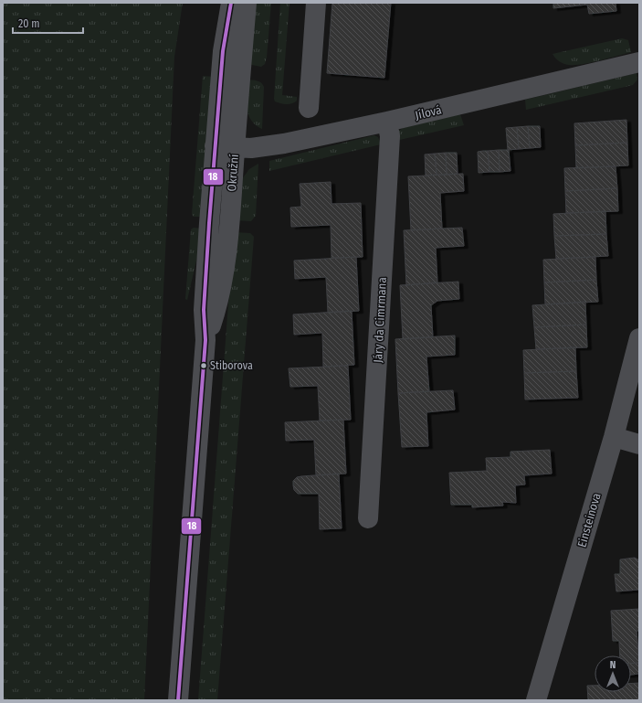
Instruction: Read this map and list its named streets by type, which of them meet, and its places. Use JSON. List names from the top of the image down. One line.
{"streets":{"street":["Jílová","Okružní","Járy da Cimrmana","Einsteinova"]},"crossings":[["Jílová","Okružní"],["Jílová","Járy da Cimrmana"]],"places":["Stiborova"],"lines":["transit line 18"],"scale_bar":"20 m","north":"top"}
